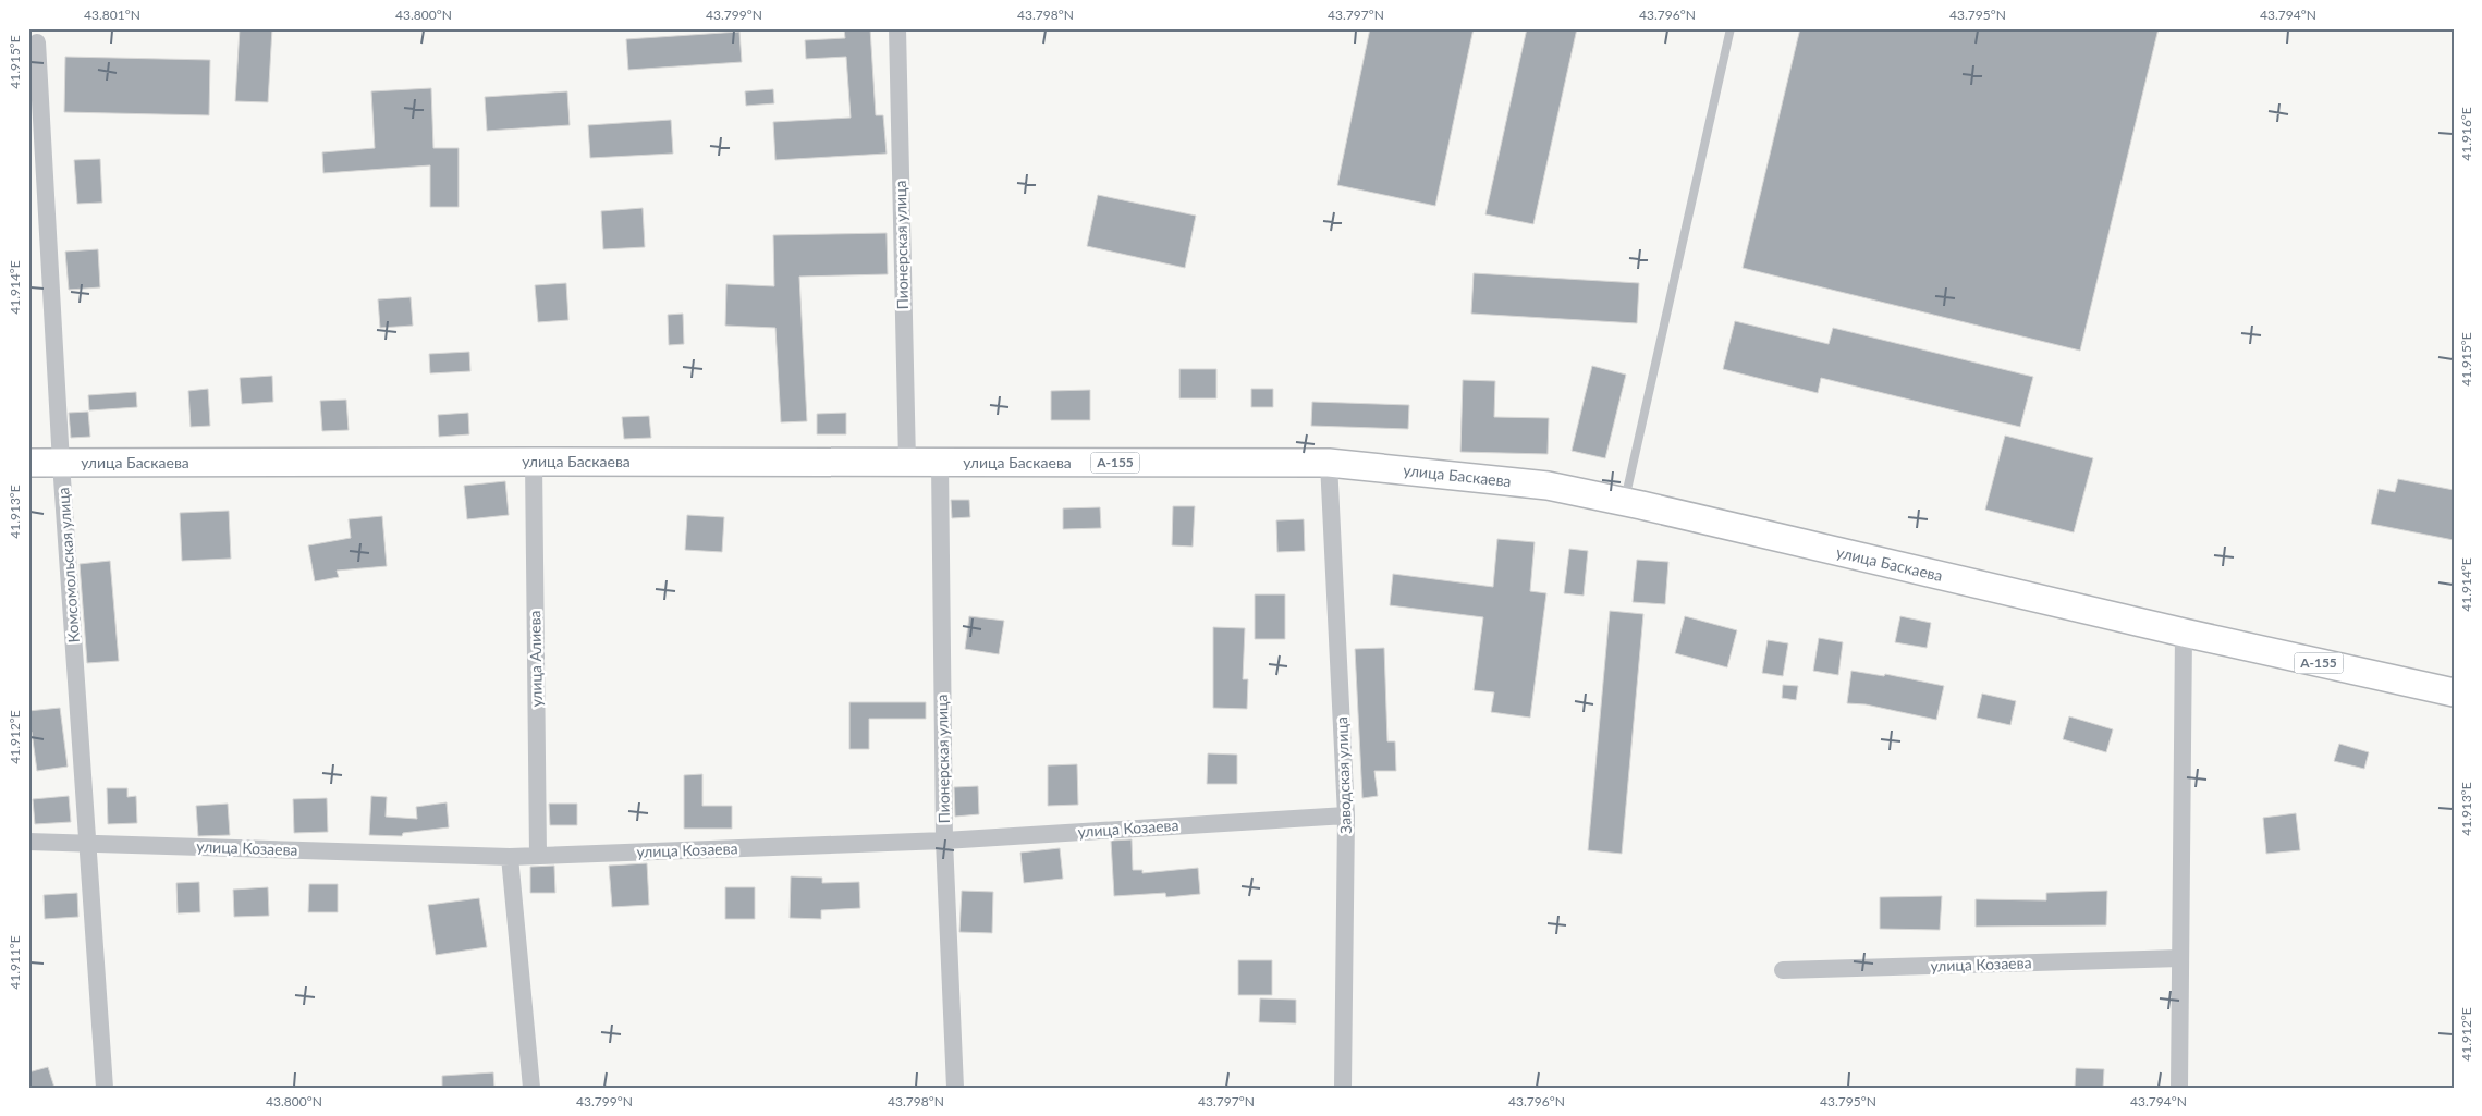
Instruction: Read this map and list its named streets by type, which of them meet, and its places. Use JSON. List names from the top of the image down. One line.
{"streets":{"main road":["улица Баскаева","А-155"],"street":["Пионерская улица","Комсомольская улица","улица Алиева","Заводская улица","улица Козаева"]},"crossings":[["Пионерская улица","улица Баскаева"],["Пионерская улица","улица Козаева"],["улица Баскаева","А-155"],["улица Баскаева","Комсомольская улица"],["улица Баскаева","улица Алиева"],["улица Баскаева","Заводская улица"],["Комсомольская улица","улица Козаева"],["улица Алиева","улица Козаева"],["Заводская улица","улица Козаева"]],"coordinates":["43.801°N","43.800°N","43.799°N","43.798°N","43.797°N","43.796°N","43.795°N","43.794°N","41.915°E","41.916°E","41.914°E","41.913°E","41.912°E","41.911°E"]}
